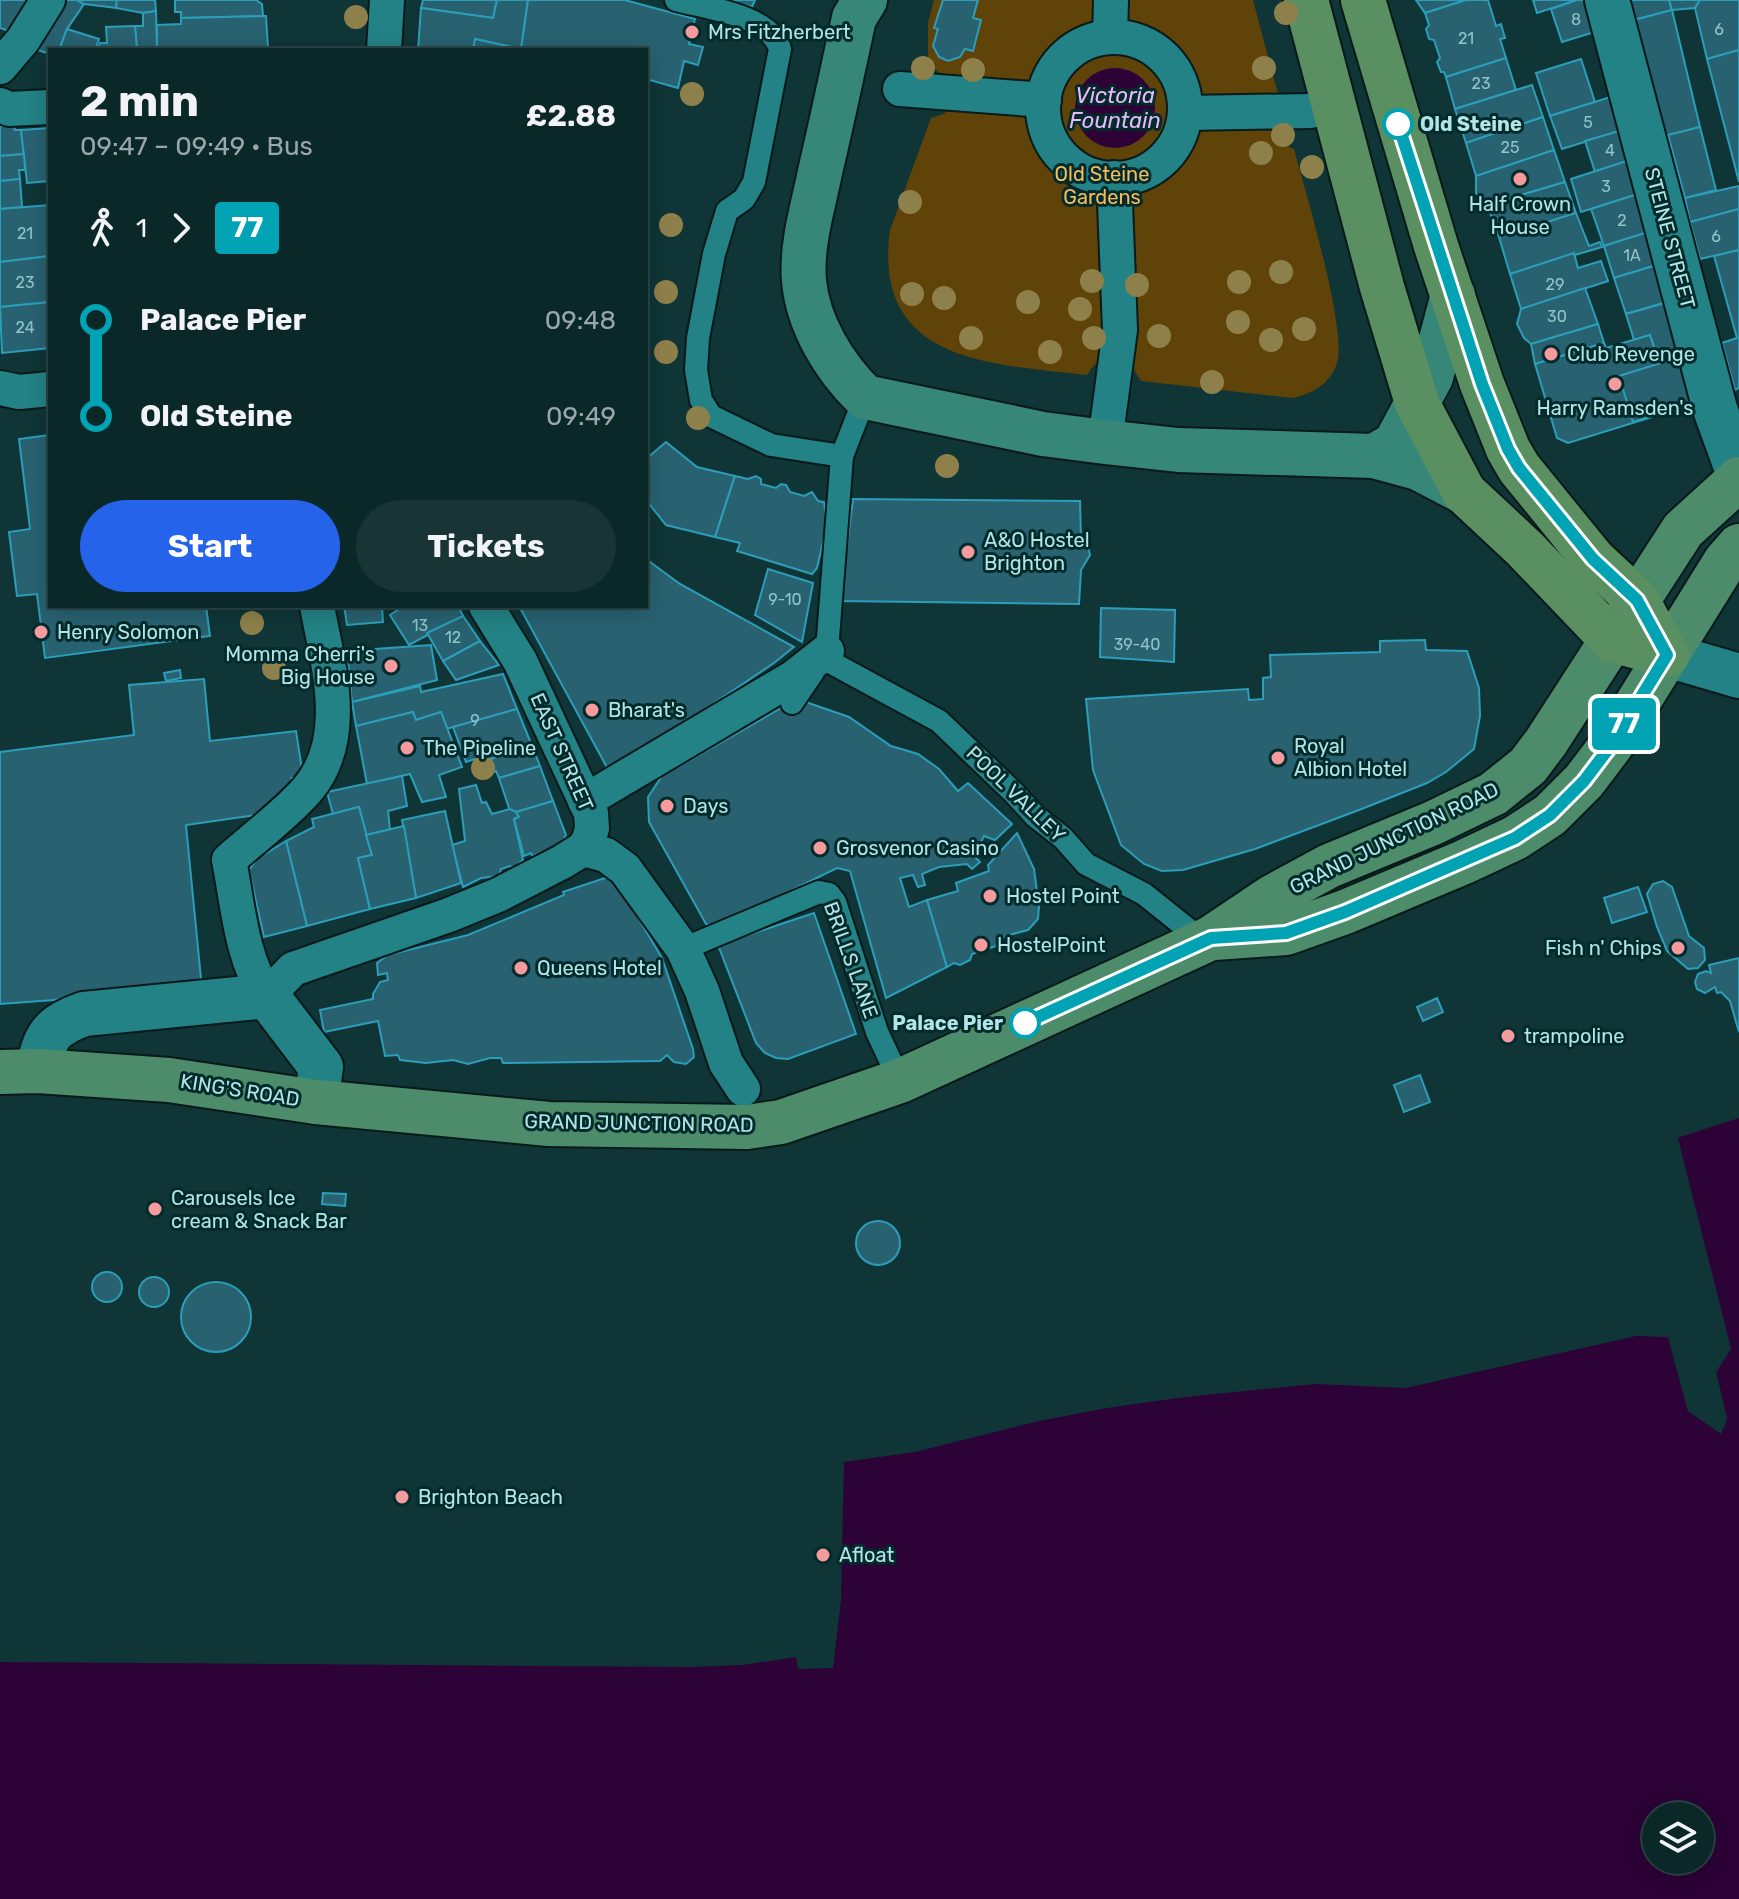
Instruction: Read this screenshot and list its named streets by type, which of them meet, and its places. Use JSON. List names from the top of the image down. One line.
{"streets":{"main road":["GRAND JUNCTION ROAD","KING'S ROAD"],"street":["STEINE STREET","EAST STREET"],"lane":["POOL VALLEY","BRILLS LANE"]},"crossings":[["STEINE STREET","GRAND JUNCTION ROAD"],["POOL VALLEY","GRAND JUNCTION ROAD"],["GRAND JUNCTION ROAD","BRILLS LANE"],["GRAND JUNCTION ROAD","KING'S ROAD"]],"water":["Victoria Fountain"],"parks":["Old Steine Gardens"],"places":["Mrs Fitzherbert","Old Steine","Half Crown House","Club Revenge","Harry Ramsden's","A&O Hostel Brighton","Henry Solomon","Momma Cherri's Big House","Bharat's","The Pipeline","Royal Albion Hotel","Days","Grosvenor Casino","Hostel Point","HostelPoint","Fish n' Chips","Queens Hotel","Palace Pier","trampoline","Carousels Ice cream & Snack Bar","Brighton Beach","Afloat"],"lines":["bus line 77"],"house_numbers":["8","6","21","23","5","25","4","3","2","21","6","1A","23","29","30","24","9-10","13","12","39-40","9"],"page":{"on_map":"77","heading":["2 min","09:47 – 09:49 · Bus","£2.88"],"legs":["1","77"],"list":[{"name":"Palace Pier","value":"09:48"},{"name":"Old Steine","value":"09:49"}],"buttons":["Start","Tickets"]}}
